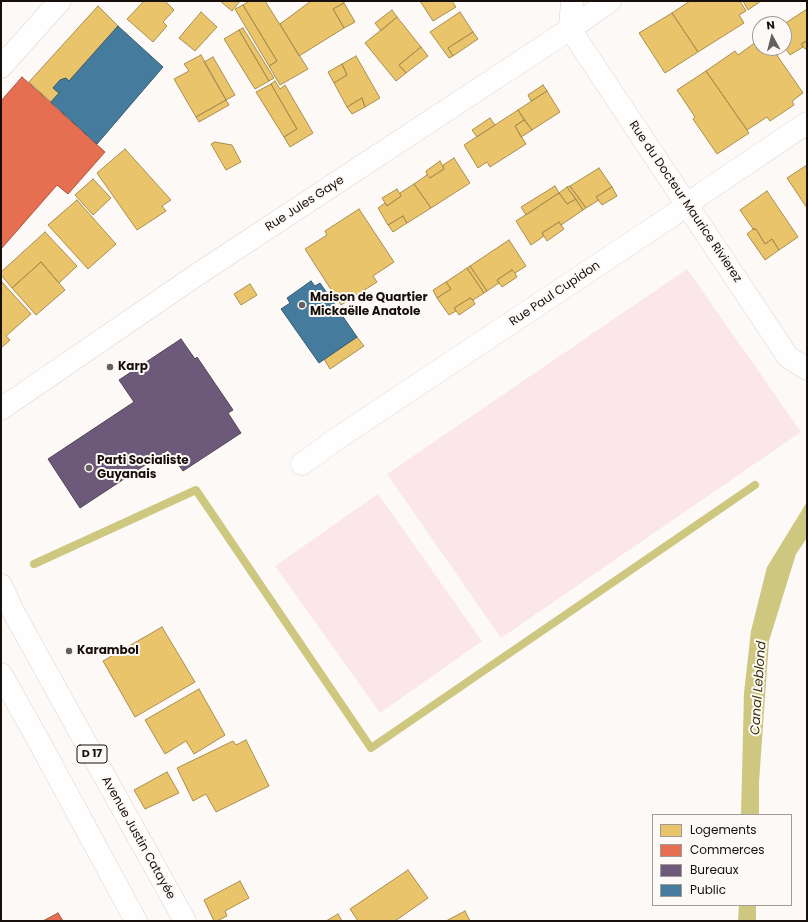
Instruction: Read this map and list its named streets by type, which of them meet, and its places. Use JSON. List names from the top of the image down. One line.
{"streets":{"street":["Rue du Docteur Maurice Rivierez","Rue Jules Gaye","Rue Paul Cupidon","D 17","Avenue Justin Catayée"]},"crossings":[["Rue du Docteur Maurice Rivierez","Rue Jules Gaye"],["Rue du Docteur Maurice Rivierez","Rue Paul Cupidon"]],"water":["Canal Leblond"],"places":["Maison de Quartier Mickaëlle Anatole","Karp","Parti Socialiste Guyanais","Karambol"],"legend":["Logements","Commerces","Bureaux","Public"],"north":"top"}
